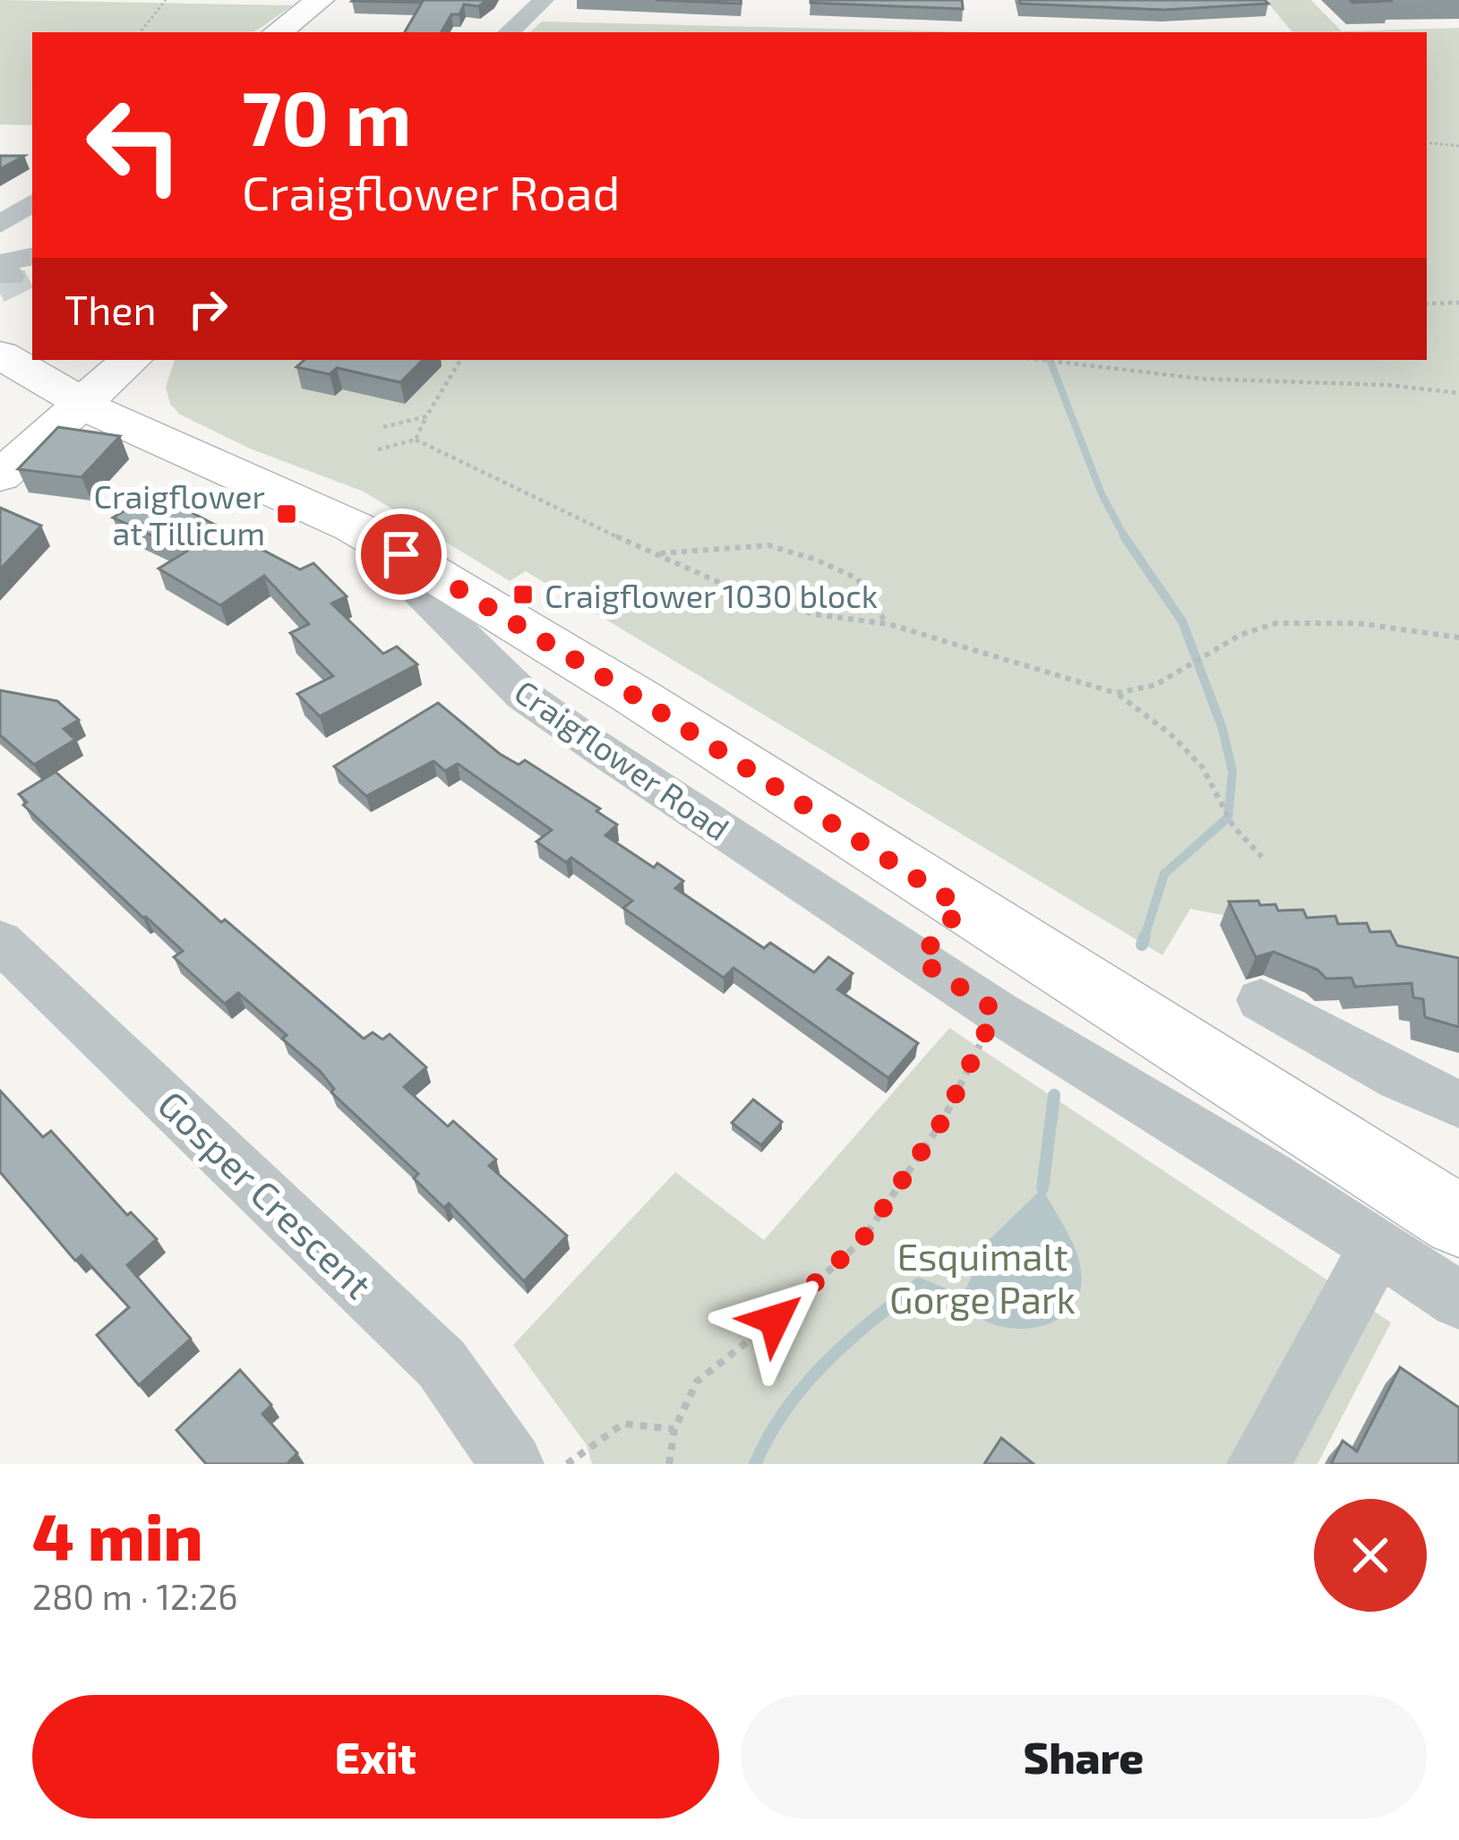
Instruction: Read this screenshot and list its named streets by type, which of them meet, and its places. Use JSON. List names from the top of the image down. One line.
{"streets":{"main road":["Craigflower Road"],"street":["Gosper Crescent"]},"parks":["Esquimalt Gorge Park"],"places":{"transit":["Craigflower at Tillicum","Craigflower 1030 block"]},"page":{"turn":["70 m","Craigflower Road"],"then":"Then","heading":["4 min","280 m · 12:26"],"buttons":["Exit","Share"]}}
